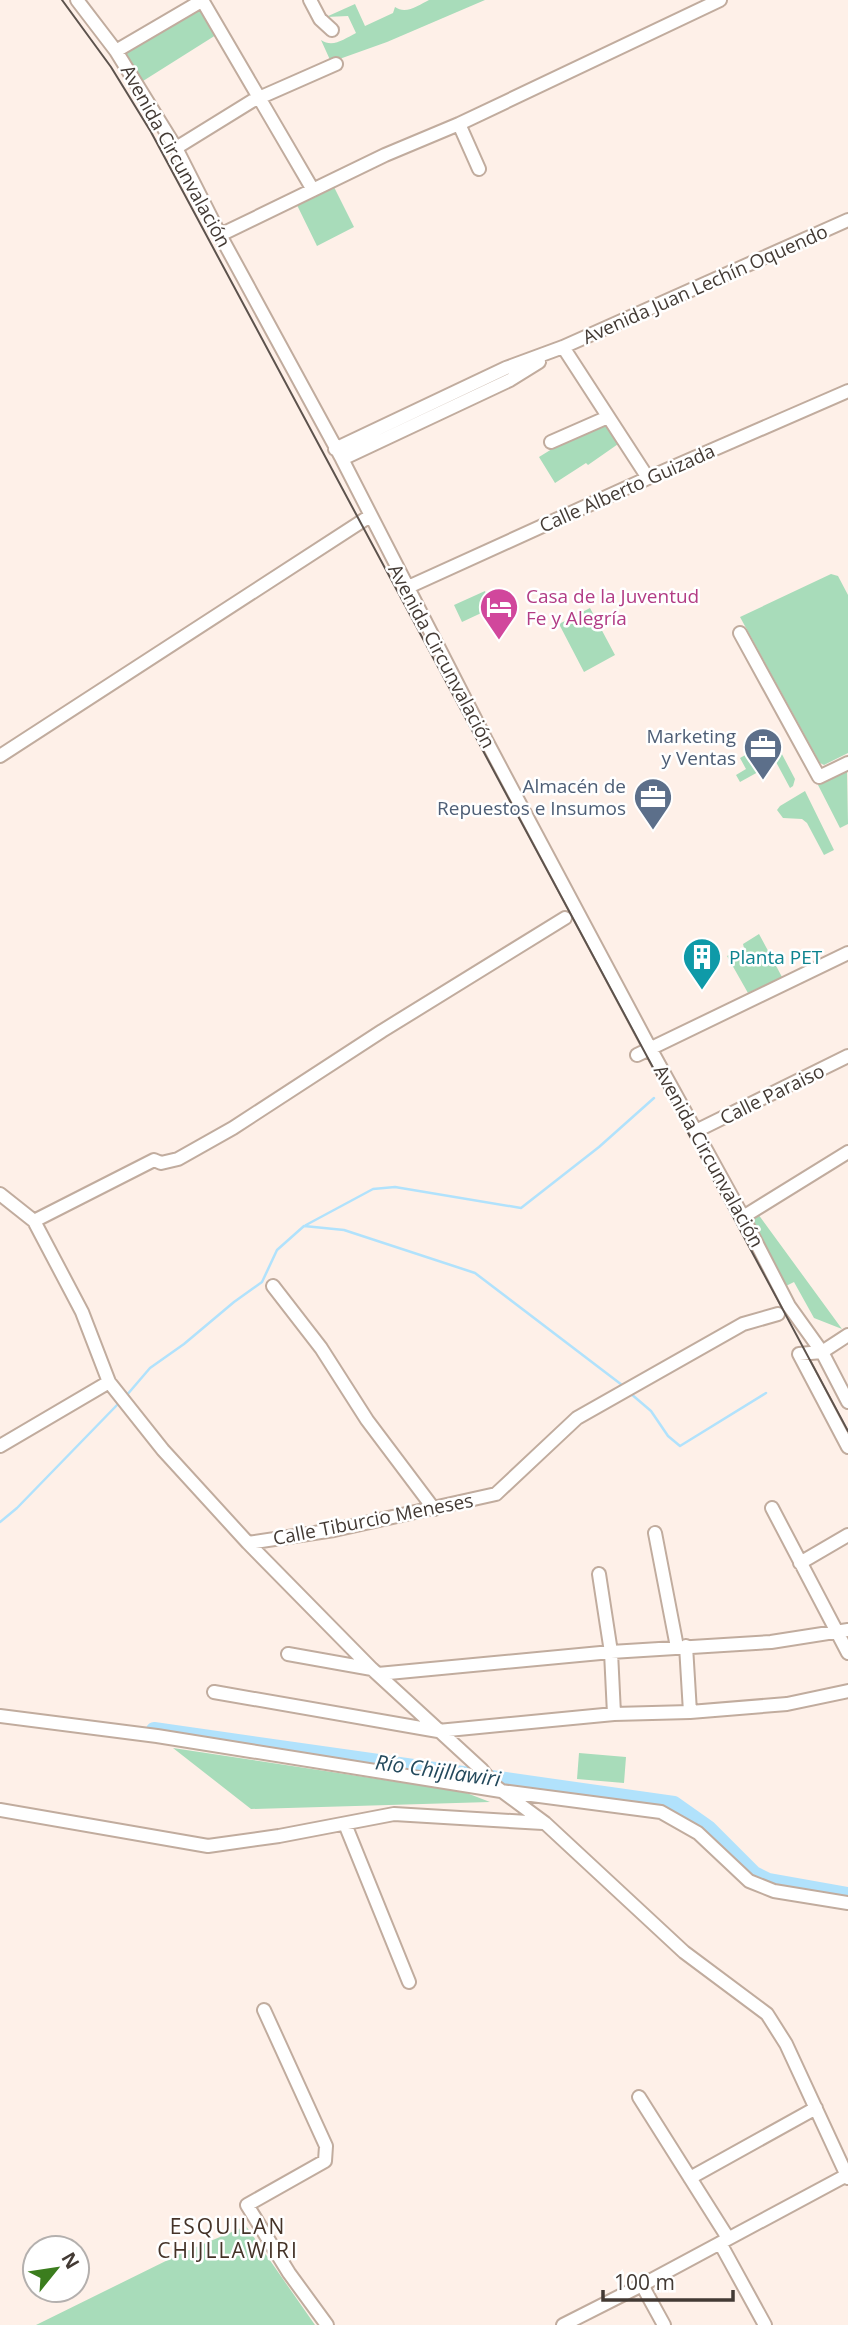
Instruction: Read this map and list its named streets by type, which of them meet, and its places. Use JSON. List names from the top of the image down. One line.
{"streets":{"street":["Avenida Circunvalación","Avenida Juan Lechín Oquendo","Calle Alberto Guizada","Calle Paraiso","Calle Tiburcio Meneses"]},"crossings":[["Avenida Circunvalación","Avenida Juan Lechín Oquendo"],["Avenida Circunvalación","Calle Alberto Guizada"],["Avenida Circunvalación","Calle Paraiso"]],"districts":["ESQUILAN CHIJLLAWIRI"],"water":["Río Chijllawiri"],"places":{"hotel":["Casa de la Juventud Fe y Alegría"],"office":["Marketing y Ventas","Almacén de Repuestos e Insumos"],"building":["Planta PET"]},"scale_bar":"100 m","north":"top right"}
